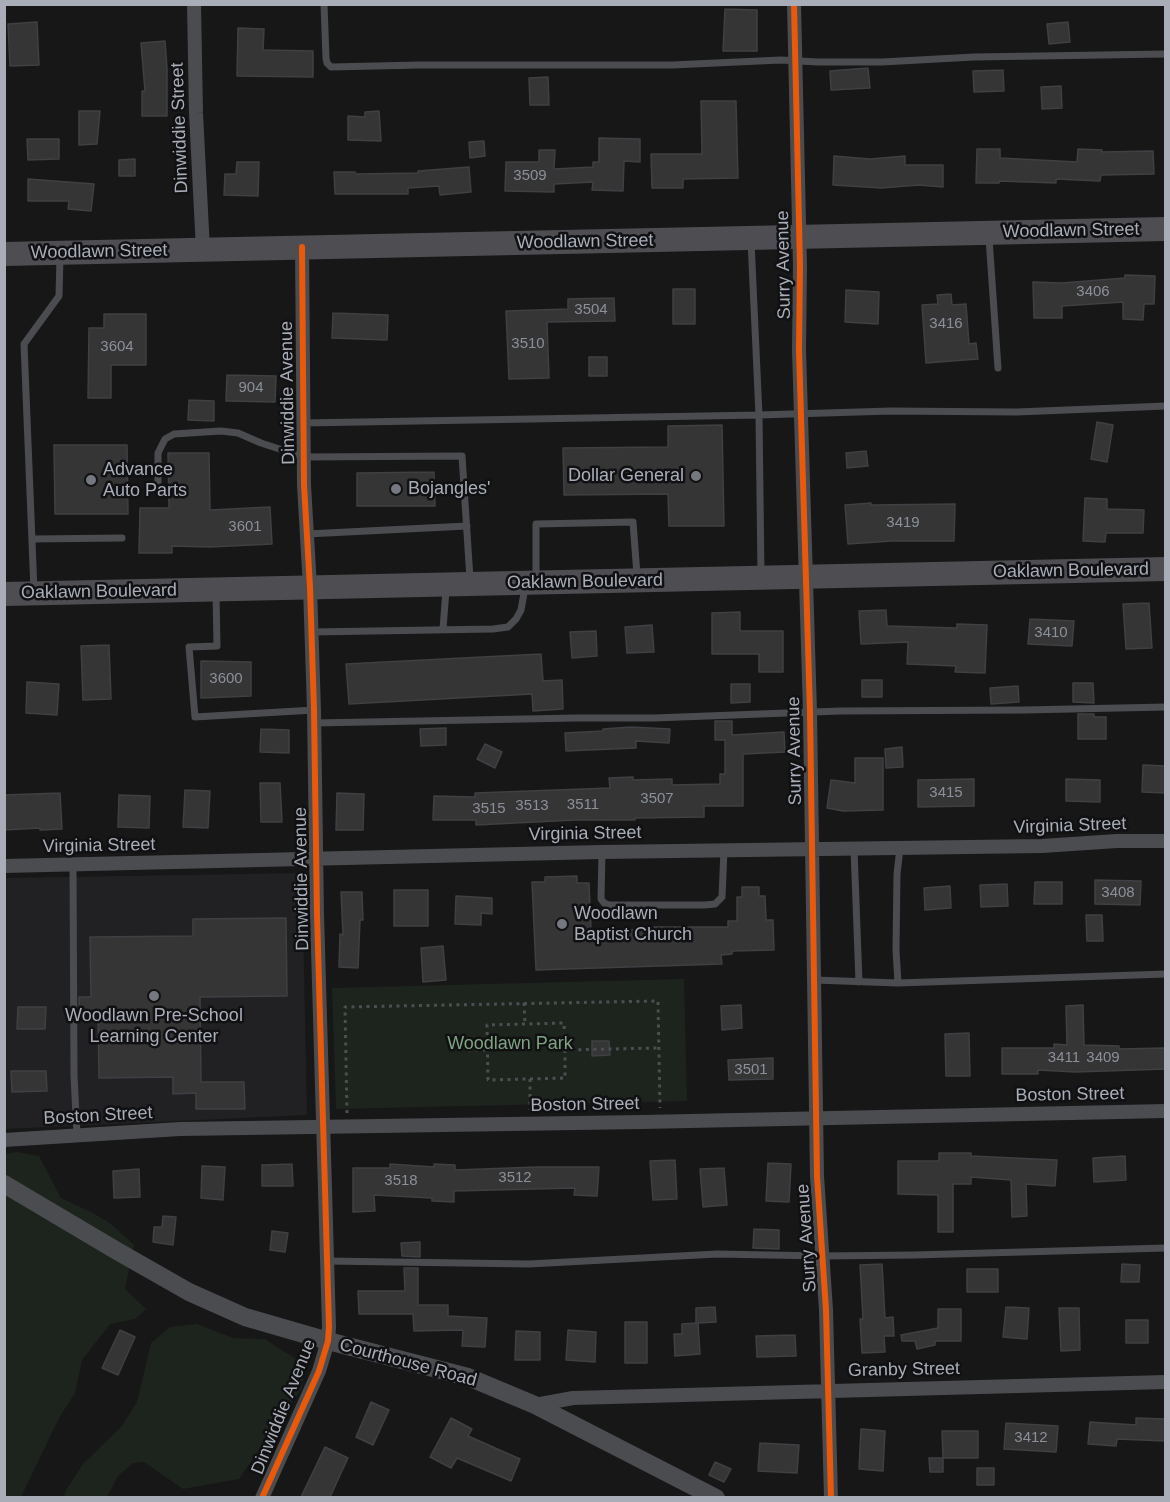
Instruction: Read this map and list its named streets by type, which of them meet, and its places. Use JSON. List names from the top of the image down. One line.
{"streets":{"highway":["Woodlawn Street","Oaklawn Boulevard"],"street":["Dinwiddie Street","Surry Avenue","Dinwiddie Avenue","Virginia Street","Boston Street","Courthouse Road","Granby Street"]},"crossings":[["Dinwiddie Street","Woodlawn Street"],["Woodlawn Street","Surry Avenue"],["Woodlawn Street","Dinwiddie Avenue"],["Surry Avenue","Oaklawn Boulevard"],["Surry Avenue","Virginia Street"],["Surry Avenue","Boston Street"],["Surry Avenue","Granby Street"],["Dinwiddie Avenue","Oaklawn Boulevard"],["Dinwiddie Avenue","Virginia Street"],["Dinwiddie Avenue","Boston Street"],["Dinwiddie Avenue","Courthouse Road"],["Courthouse Road","Granby Street"]],"parks":["Woodlawn Park"],"places":["Dollar General","Advance Auto Parts","Bojangles'","Woodlawn Baptist Church","Woodlawn Pre-School Learning Center"],"house_numbers":["3509","3406","3504","3416","3510","3604","904","3419","3601","3410","3600","3415","3507","3511","3513","3515","3408","3411","3409","3501","3512","3518","3412"]}
